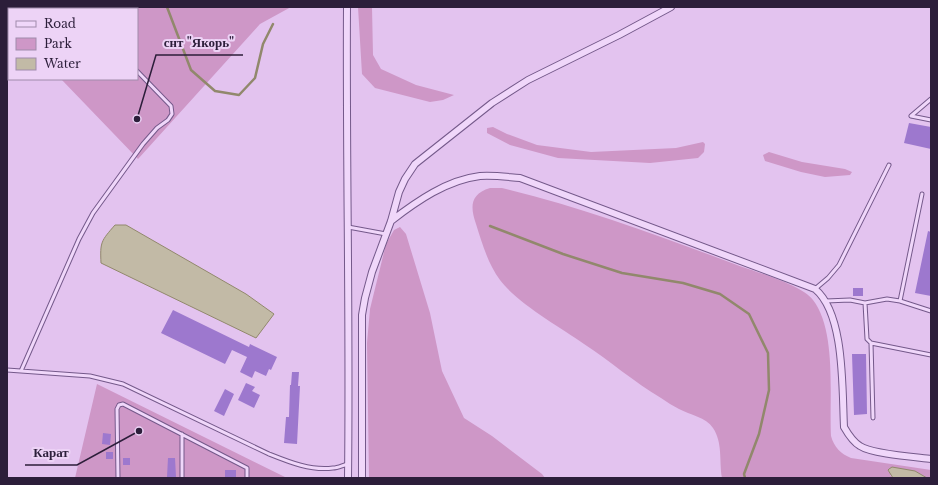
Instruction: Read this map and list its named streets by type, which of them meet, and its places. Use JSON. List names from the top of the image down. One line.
{"places":["снт \"Якорь\"","Карат"],"legend":["Road","Park","Water"]}
